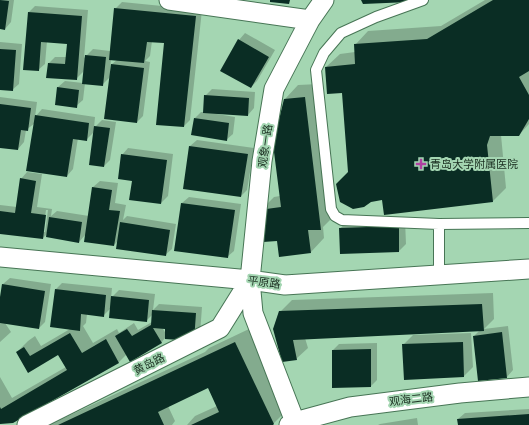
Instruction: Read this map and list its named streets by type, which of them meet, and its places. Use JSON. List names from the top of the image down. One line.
{"streets":{"street":["观象一路","平原路","黄岛路","观海二路"]},"crossings":[["观象一路","平原路"],["观象一路","黄岛路"],["观象一路","观海二路"],["平原路","黄岛路"],["平原路","观海二路"],["黄岛路","观海二路"]],"places":{"health":["青岛大学附属医院"]}}
